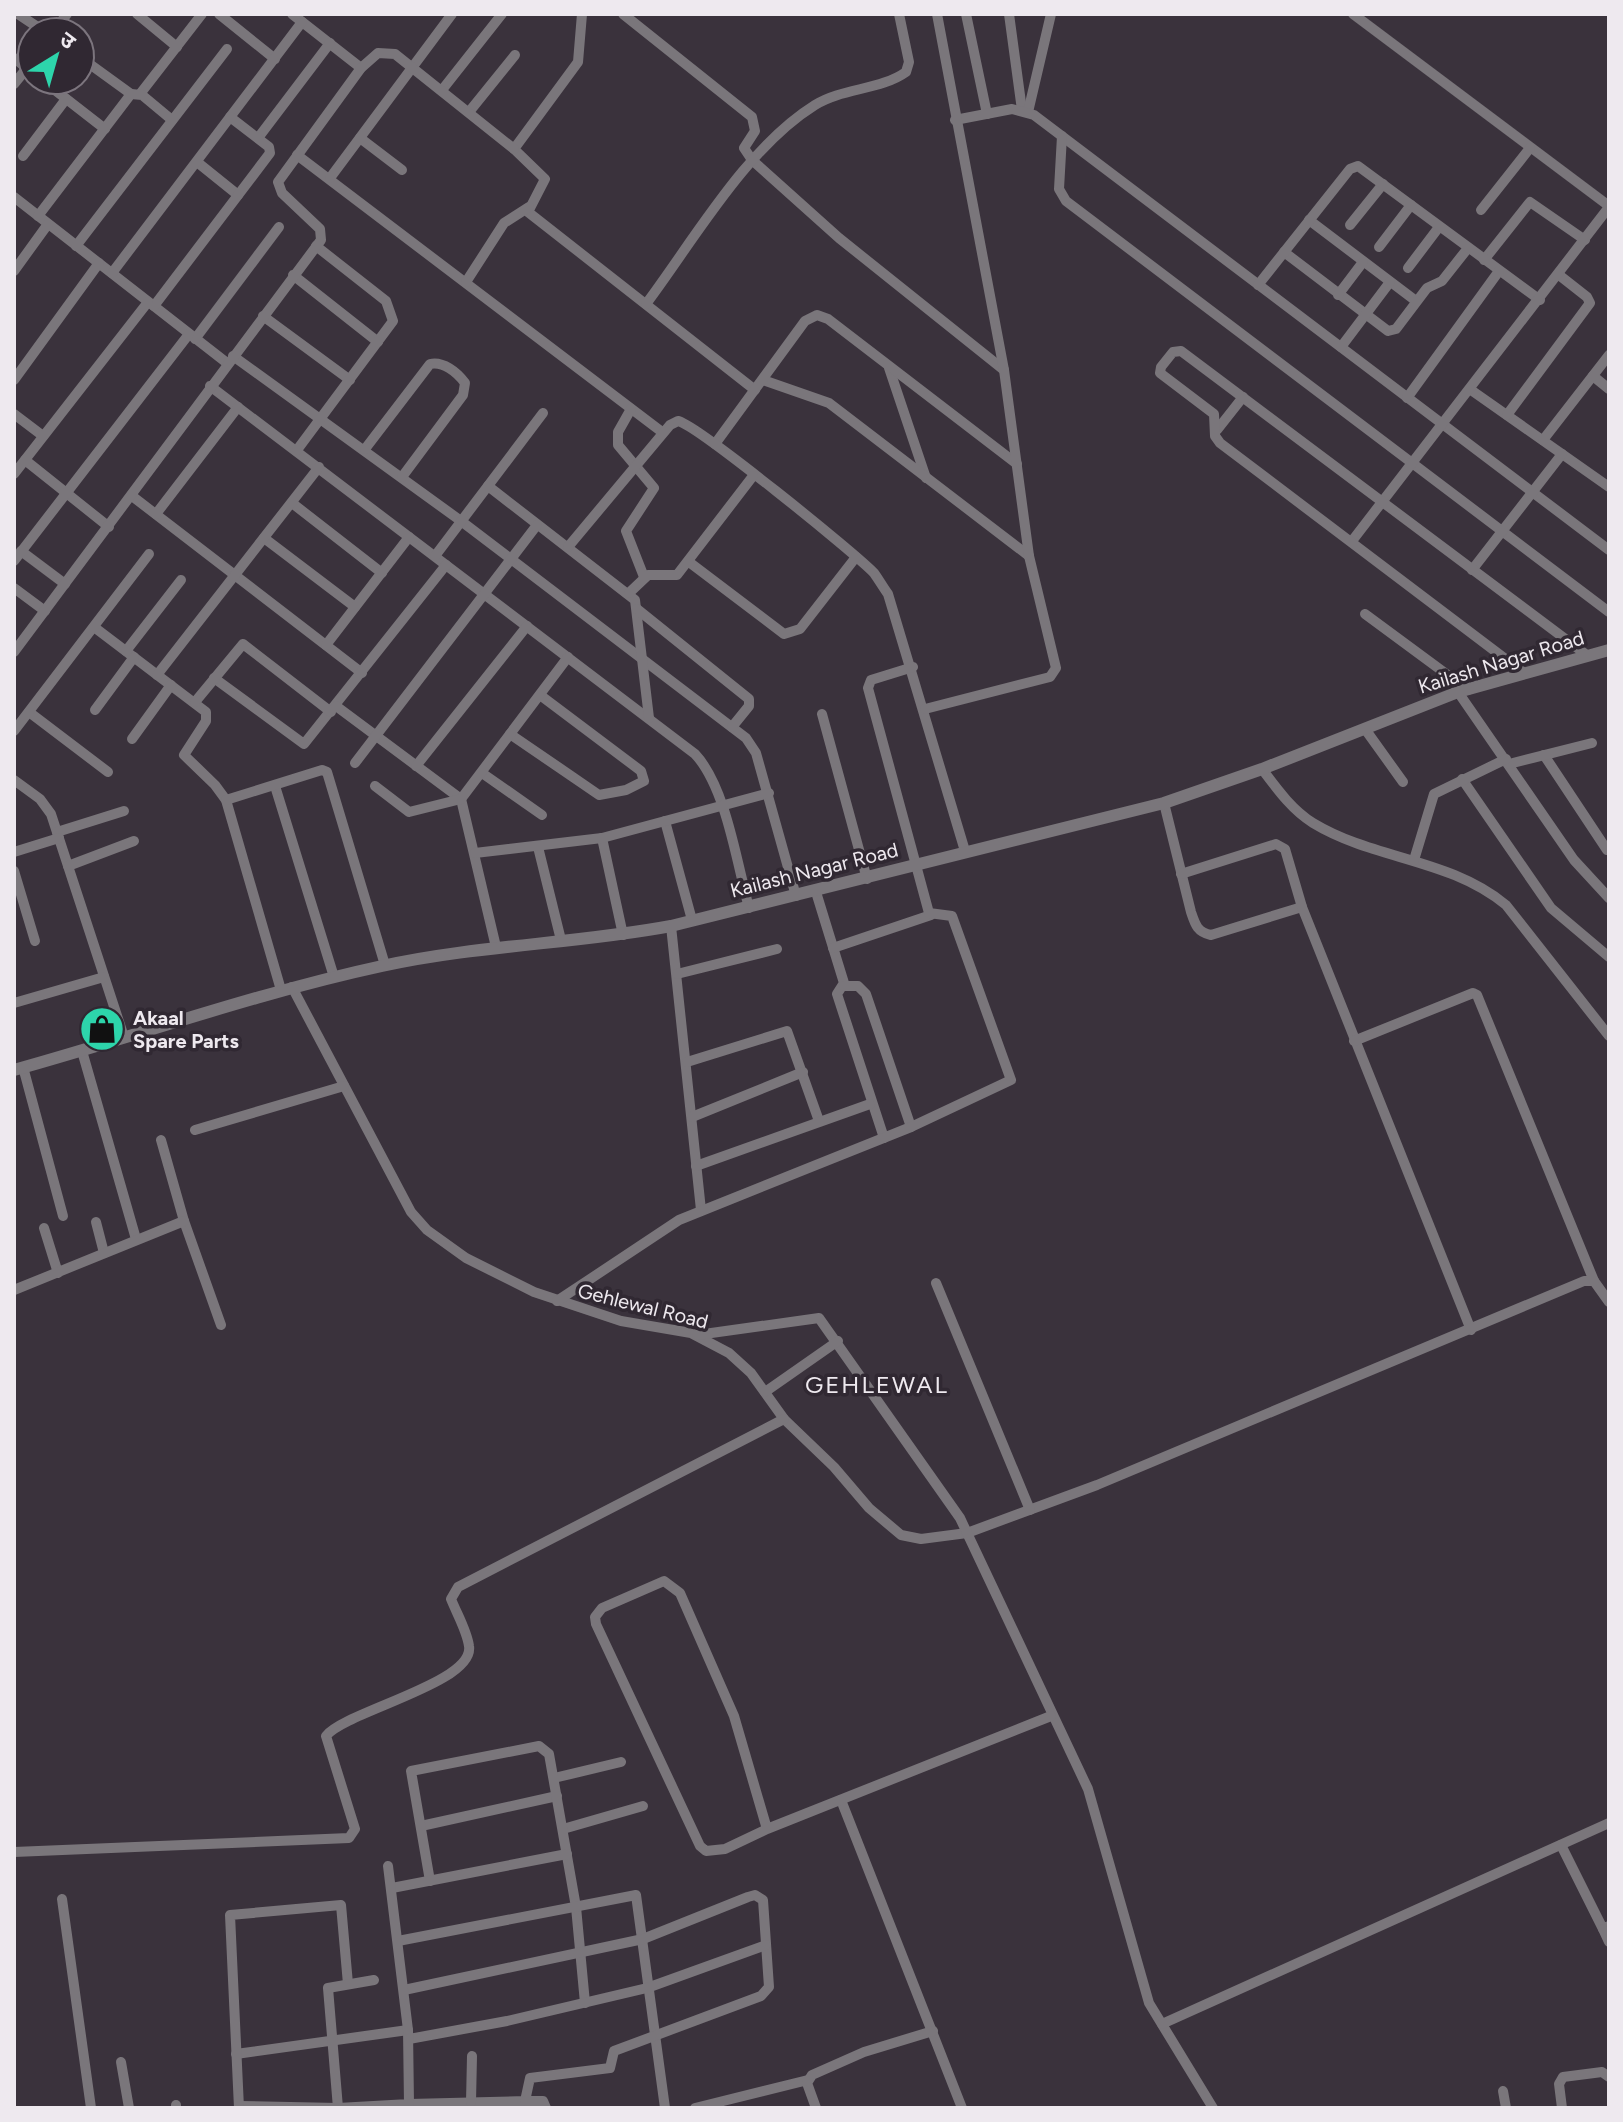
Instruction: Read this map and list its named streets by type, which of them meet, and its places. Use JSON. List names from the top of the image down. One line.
{"streets":{"street":["Kailash Nagar Road","Gehlewal Road"]},"crossings":[["Kailash Nagar Road","Gehlewal Road"]],"districts":["GEHLEWAL"],"places":{"shop":["Akaal Spare Parts"]},"north":"top right"}
